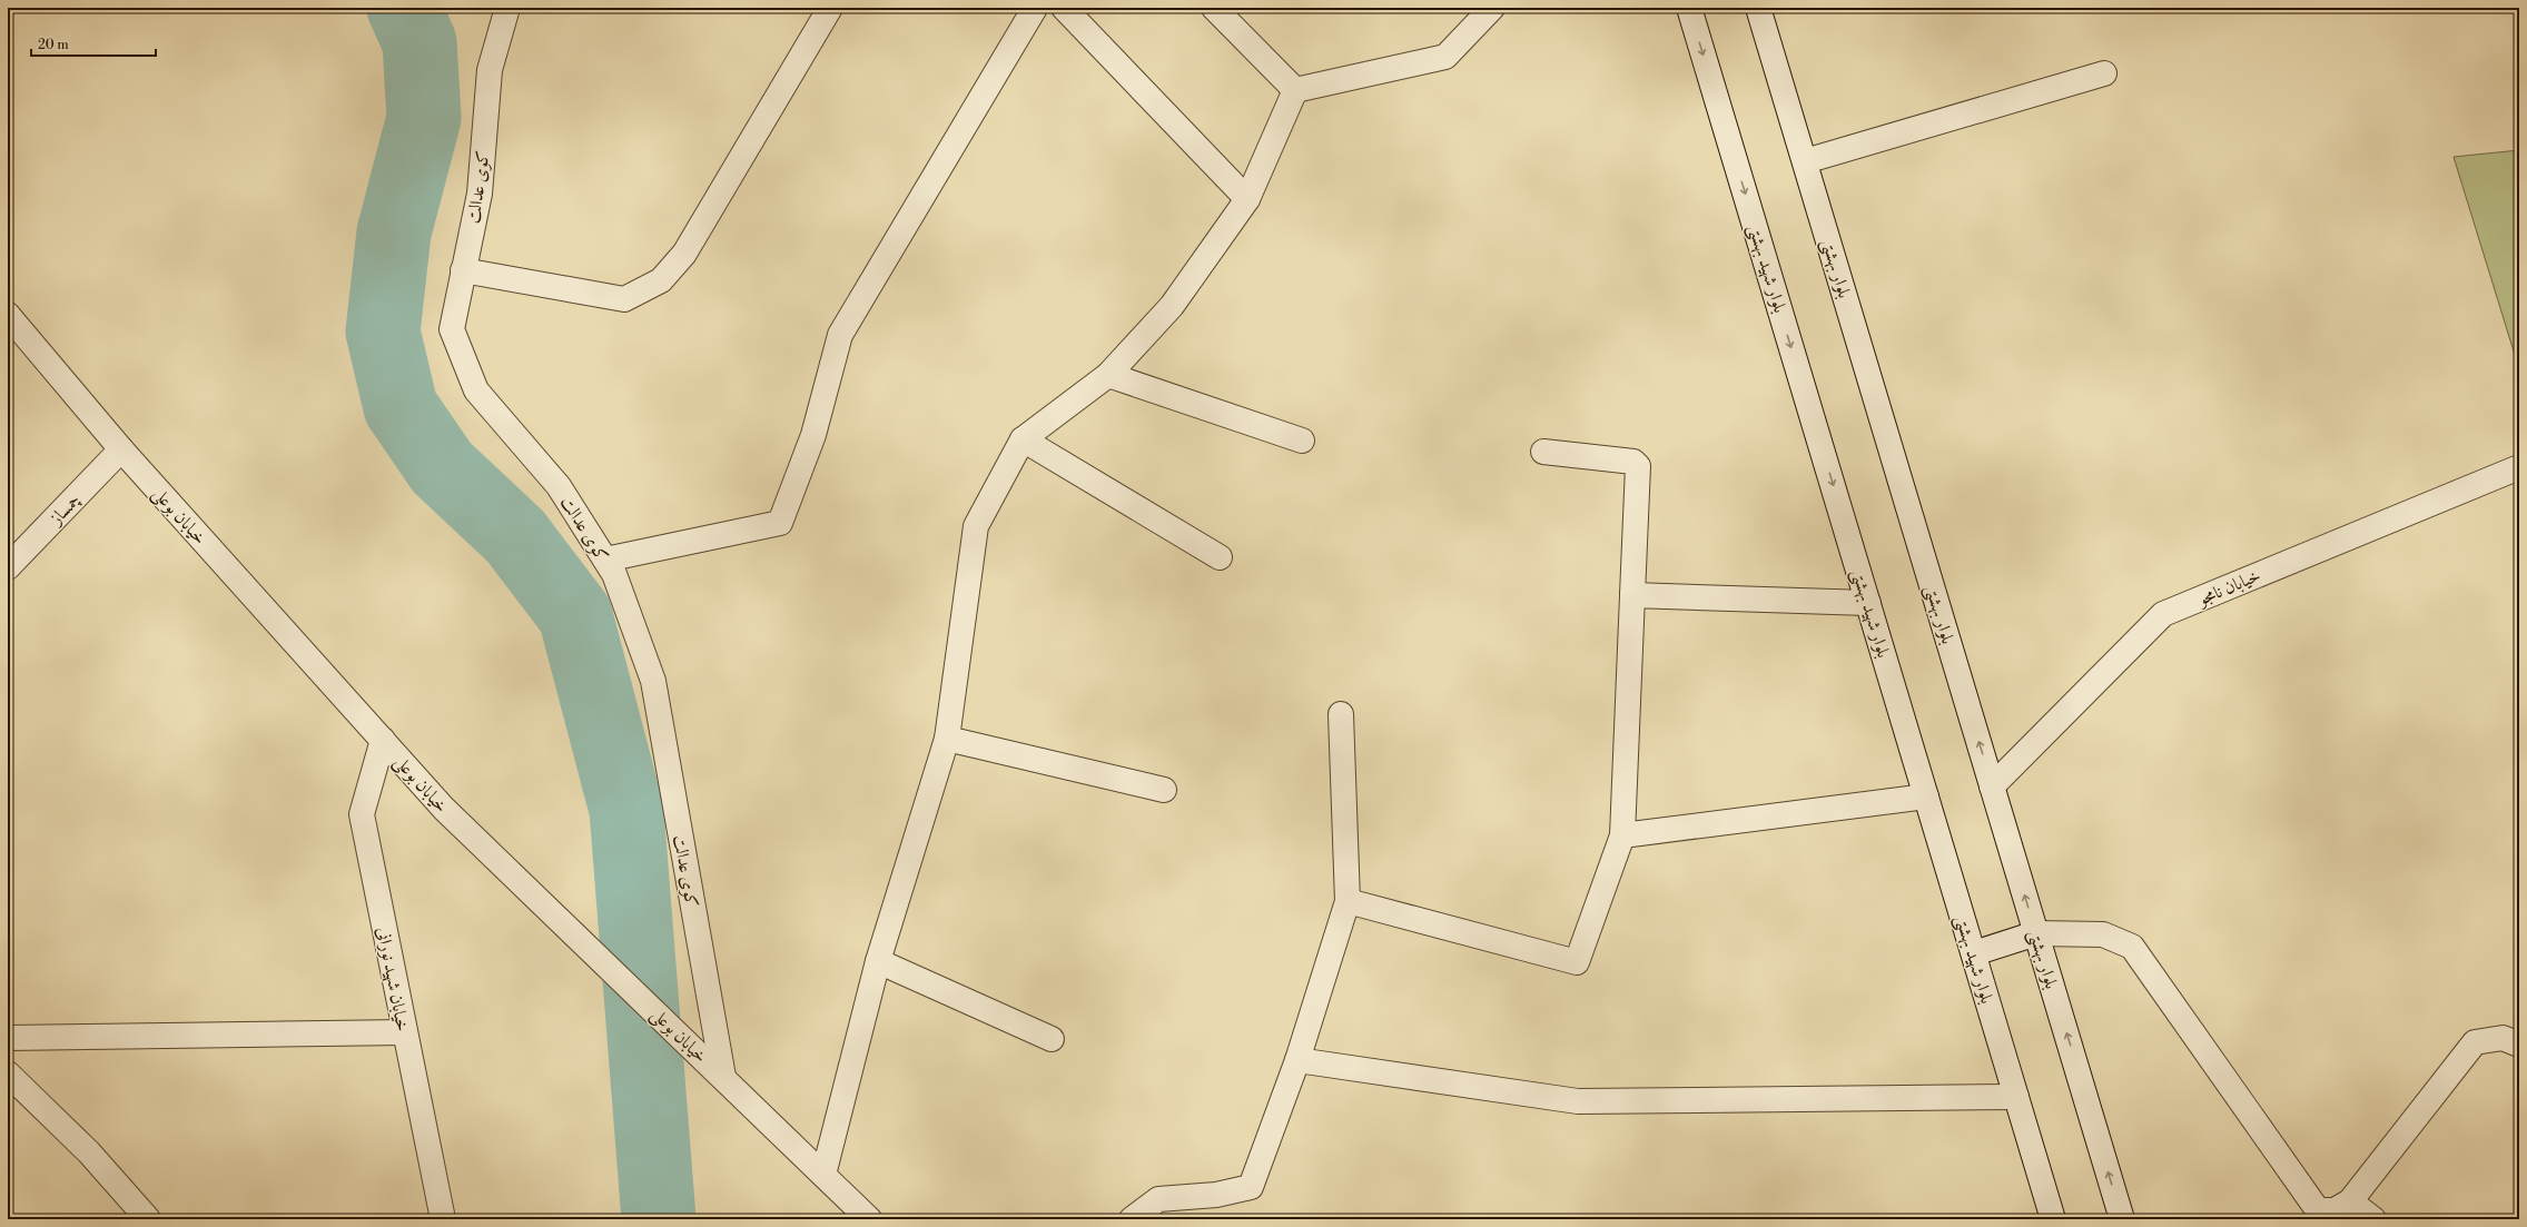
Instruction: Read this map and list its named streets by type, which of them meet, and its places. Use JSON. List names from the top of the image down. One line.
{"streets":{"street":["کوی عدالت","بلوار شهید بهشتی","بلوار بهشتی","چمساز","خیابان بوعلی","خیابان نامجو","خیابان شهید نورانی"]},"crossings":[["کوی عدالت","خیابان بوعلی"],["بلوار بهشتی","خیابان نامجو"],["چمساز","خیابان بوعلی"],["خیابان بوعلی","خیابان شهید نورانی"]],"one_way":["بلوار شهید بهشتی","بلوار بهشتی"],"scale_bar":"20 m"}
